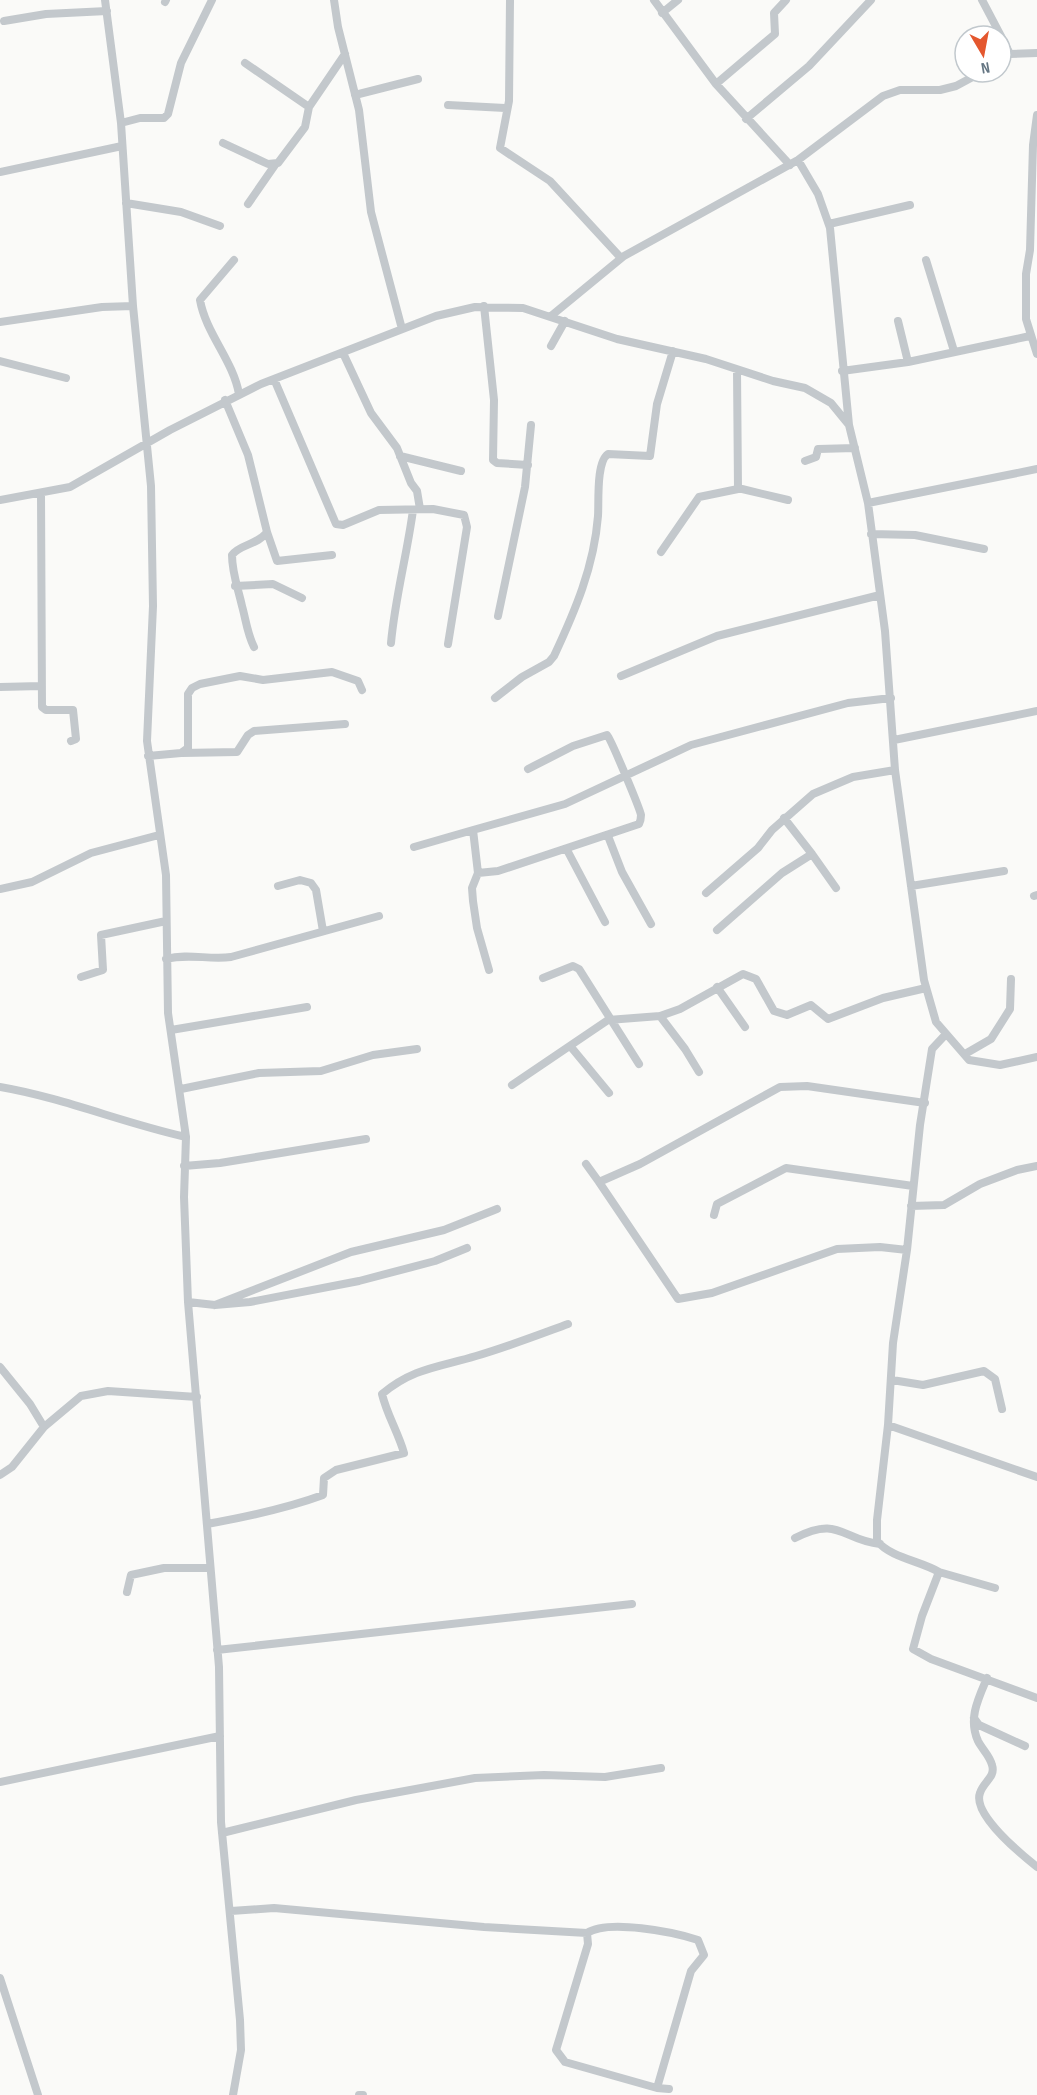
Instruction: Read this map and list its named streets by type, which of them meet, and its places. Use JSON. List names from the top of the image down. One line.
{"north":"bottom"}
